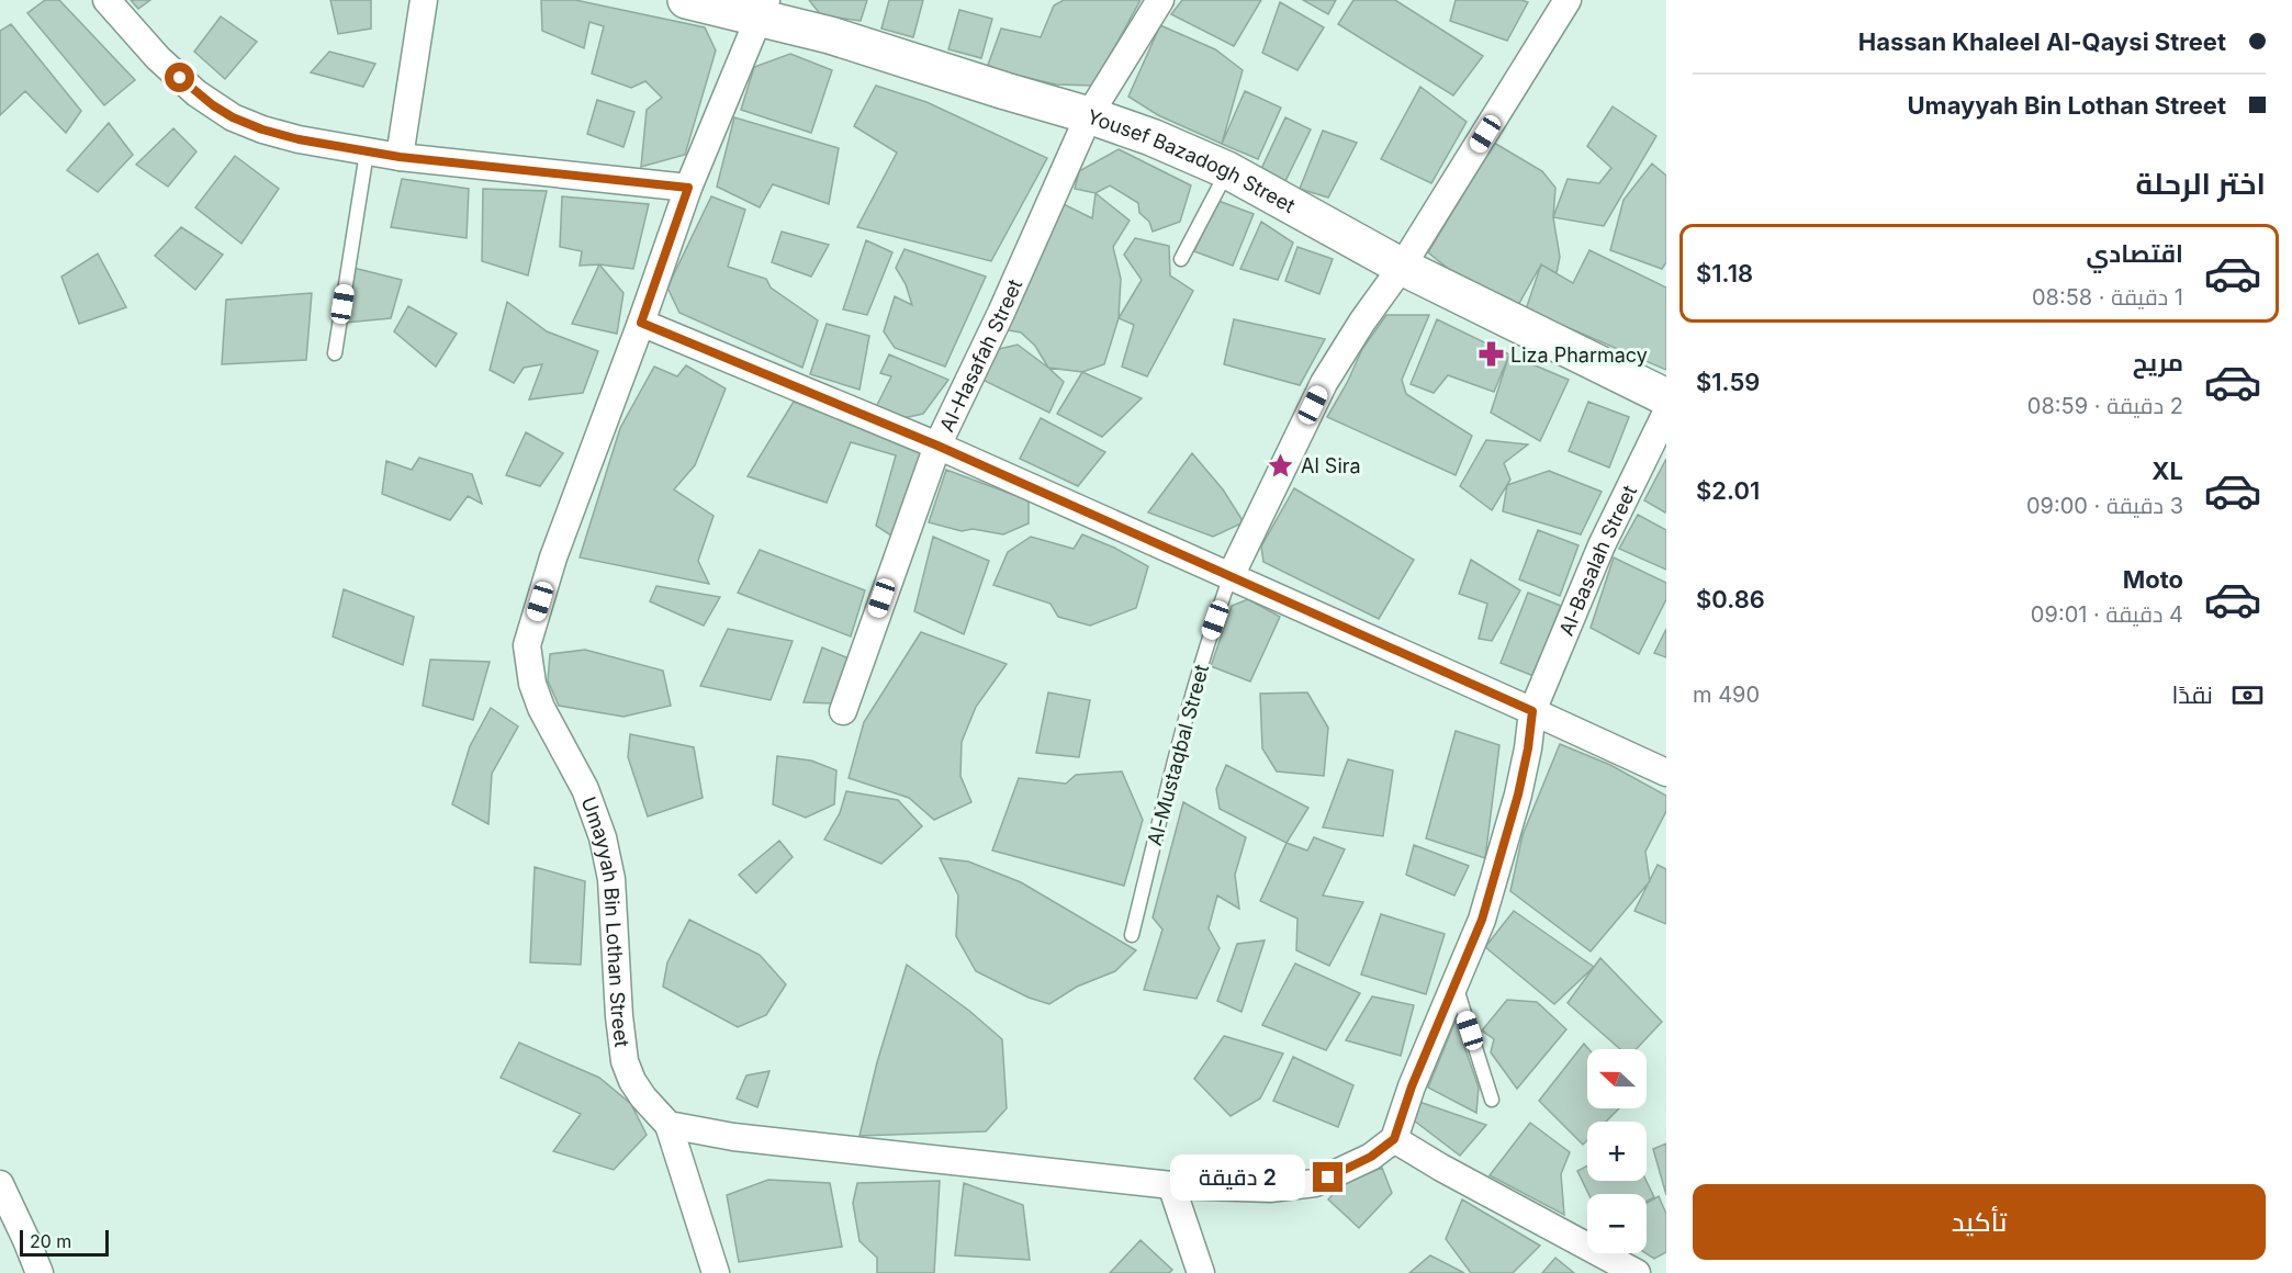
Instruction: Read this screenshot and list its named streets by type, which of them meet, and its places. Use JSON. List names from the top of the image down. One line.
{"streets":{"main road":["Yousef Bazadogh Street"],"street":["Al-Hasafah Street","Al-Basalah Street","Umayyah Bin Lothan Street"],"lane":["Al-Mustaqbal Street"]},"crossings":[["Yousef Bazadogh Street","Al-Hasafah Street"],["Yousef Bazadogh Street","Umayyah Bin Lothan Street"]],"places":{"pharmacy":["Liza Pharmacy"],"place":["Al Sira"]},"scale_bar":"20 m","north":"left","page":{"banner":["Hassan Khaleel Al-Qaysi Street","Umayyah Bin Lothan Street"],"heading":"اختر الرحلة","list":[{"name":"اقتصادي","note":"1 دقيقة · 08:58","value":"$1.18"},{"name":"مريح","note":"2 دقيقة · 08:59","value":"$1.59"},{"name":"XL","note":"3 دقيقة · 09:00","value":"$2.01"},{"name":"Moto","note":"4 دقيقة · 09:01","value":"$0.86"}],"pay":["نقدًا","490 m"],"map_buttons":["+","−"],"bubble":"2 دقيقة","buttons":"تأكيد","scale":"20 m"}}
